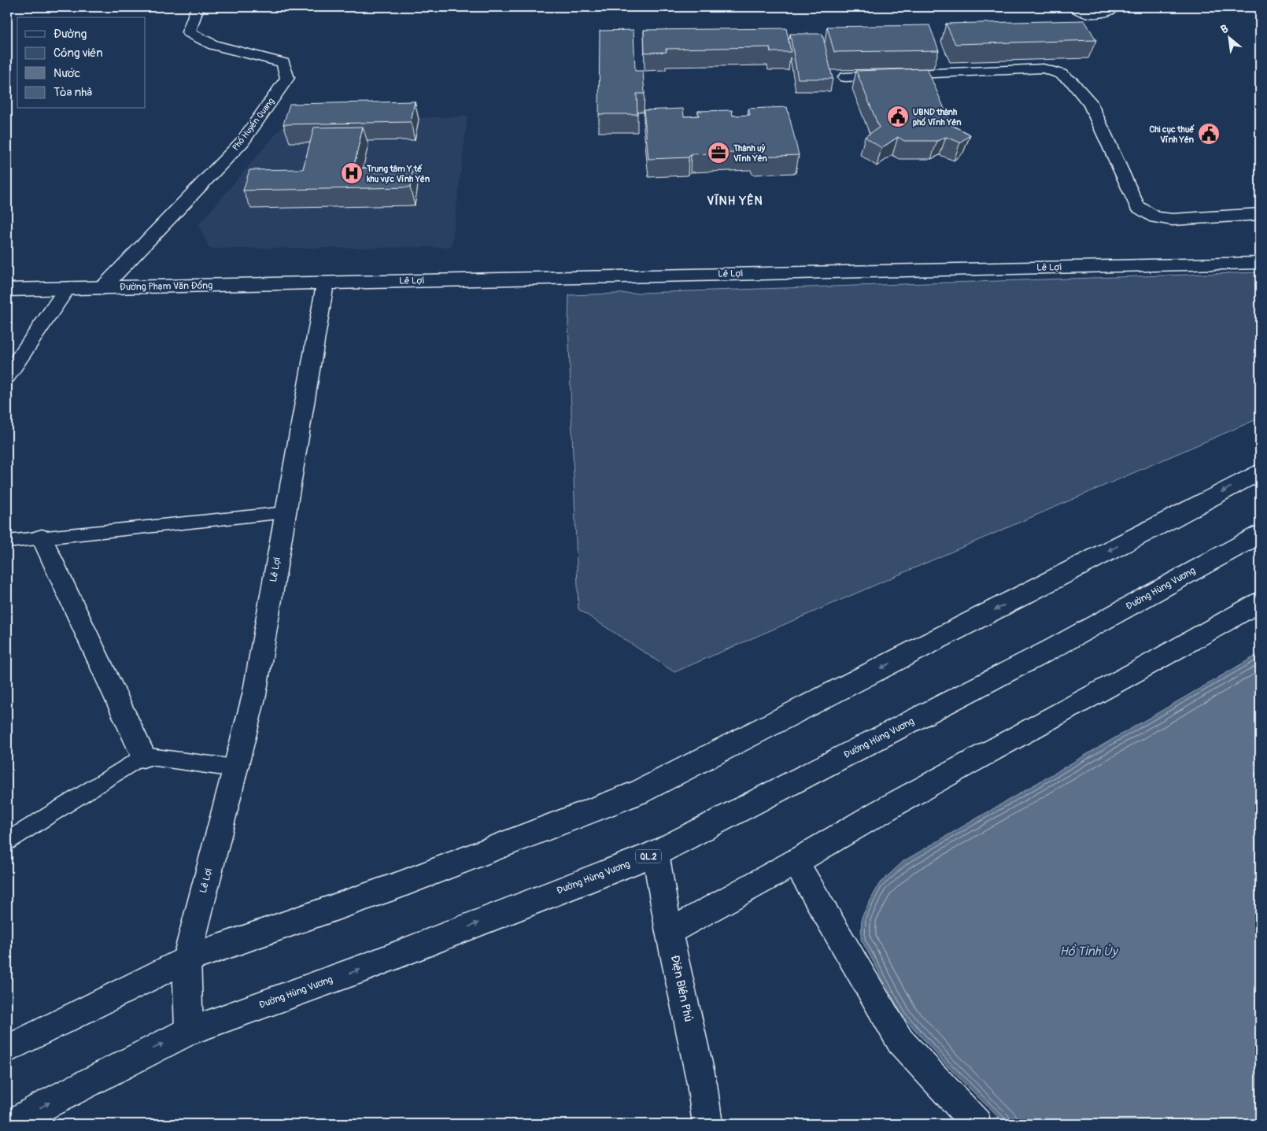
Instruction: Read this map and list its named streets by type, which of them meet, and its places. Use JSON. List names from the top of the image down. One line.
{"streets":{"street":["Phố Huyền Quang","Lê Lợi","Đường Phạm Văn Đồng","Đường Hùng Vương","QL.2","Điện Biên Phủ"]},"crossings":[["Phố Huyền Quang","Đường Phạm Văn Đồng"],["Lê Lợi","Đường Phạm Văn Đồng"],["Lê Lợi","Đường Hùng Vương"],["Đường Hùng Vương","Điện Biên Phủ"]],"districts":["VĨNH YÊN"],"water":["Hồ Tỉnh Ủy"],"places":{"public building":["UBND thành phố Vĩnh Yên","Chi cục thuế Vĩnh Yên"],"office":["Thành uỷ Vĩnh Yên"],"hospital":["Trung tâm Y tế khu vực Vĩnh Yên"]},"legend":["Đường","Công viên","Nước","Tòa nhà"],"north":"top left"}
